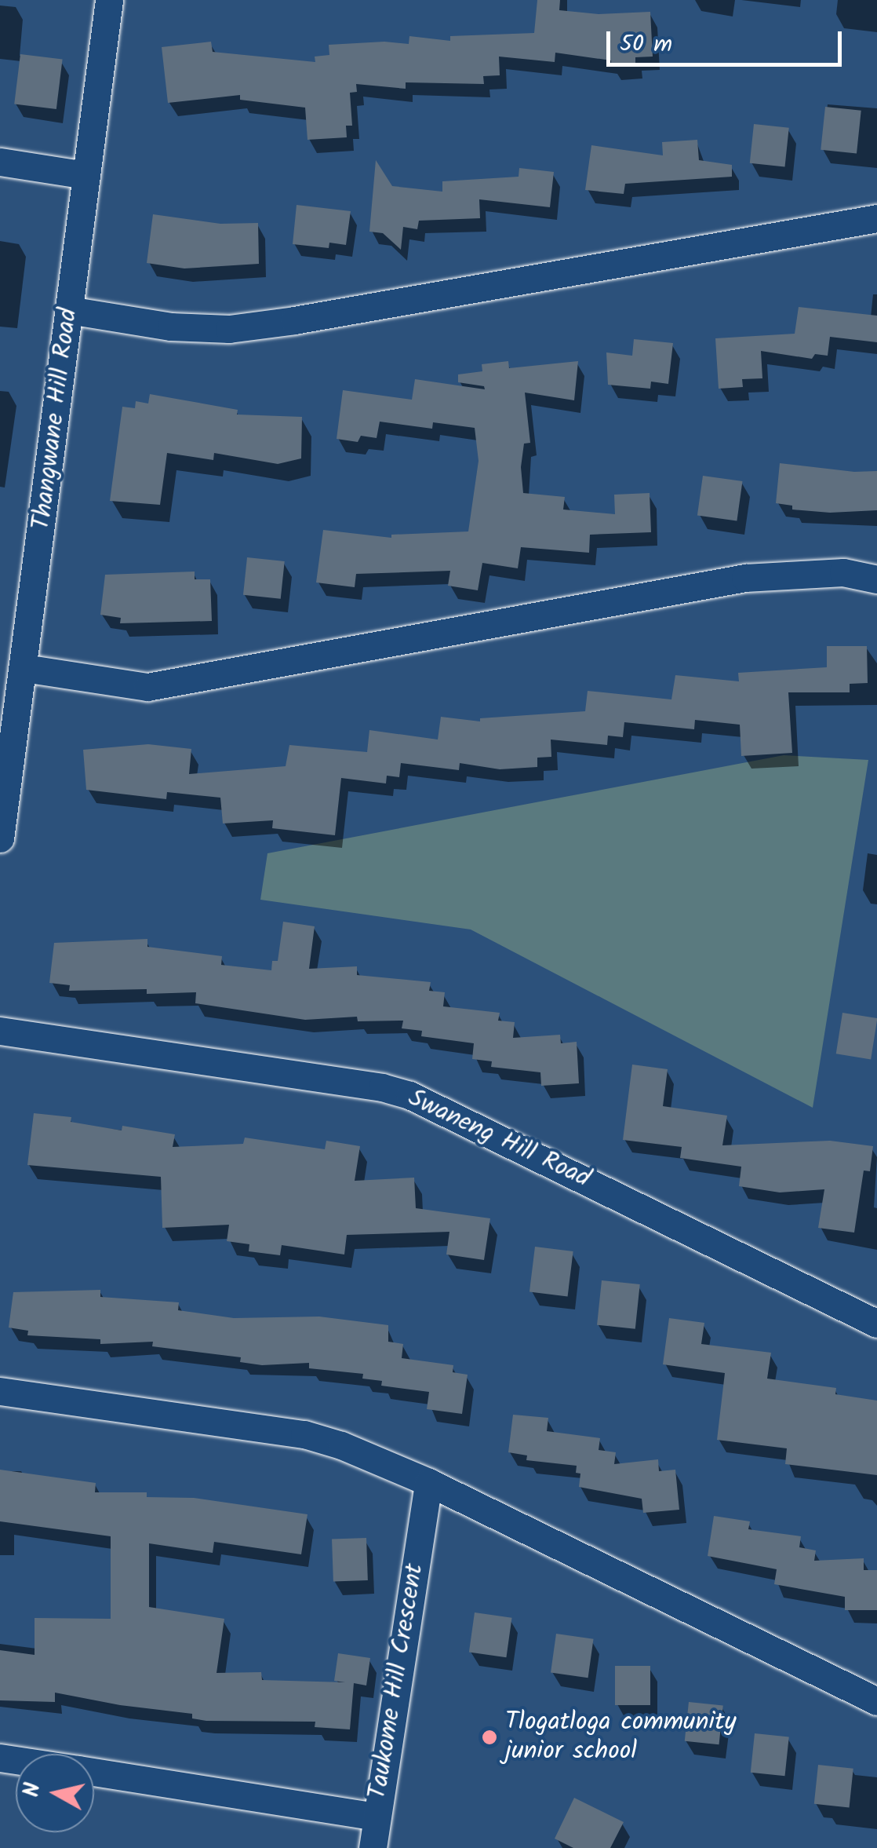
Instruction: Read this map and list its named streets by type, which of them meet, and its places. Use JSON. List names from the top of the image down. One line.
{"streets":{"street":["Thangwane Hill Road","Swaneng Hill Road","Taukome Hill Crescent"]},"places":["Tlogatloga community junior school"],"scale_bar":"50 m","north":"left"}
